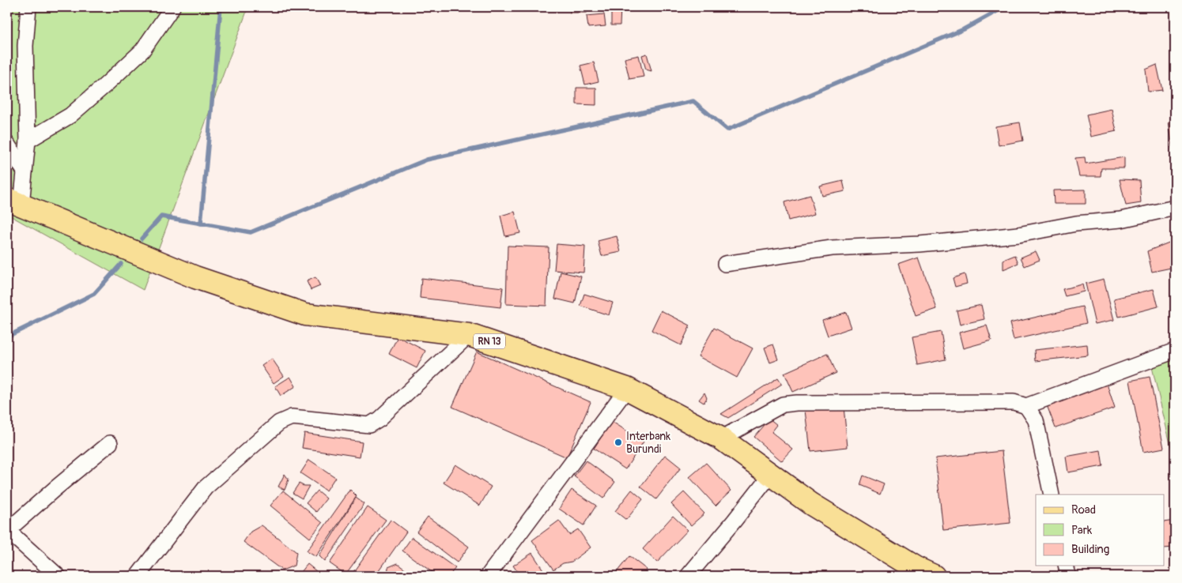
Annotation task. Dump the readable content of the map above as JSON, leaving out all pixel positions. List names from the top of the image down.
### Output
{
  "streets": {
    "main road": ["RN 13"]
  },
  "places": ["Interbank Burundi"],
  "legend": ["Road", "Park", "Building"]
}
